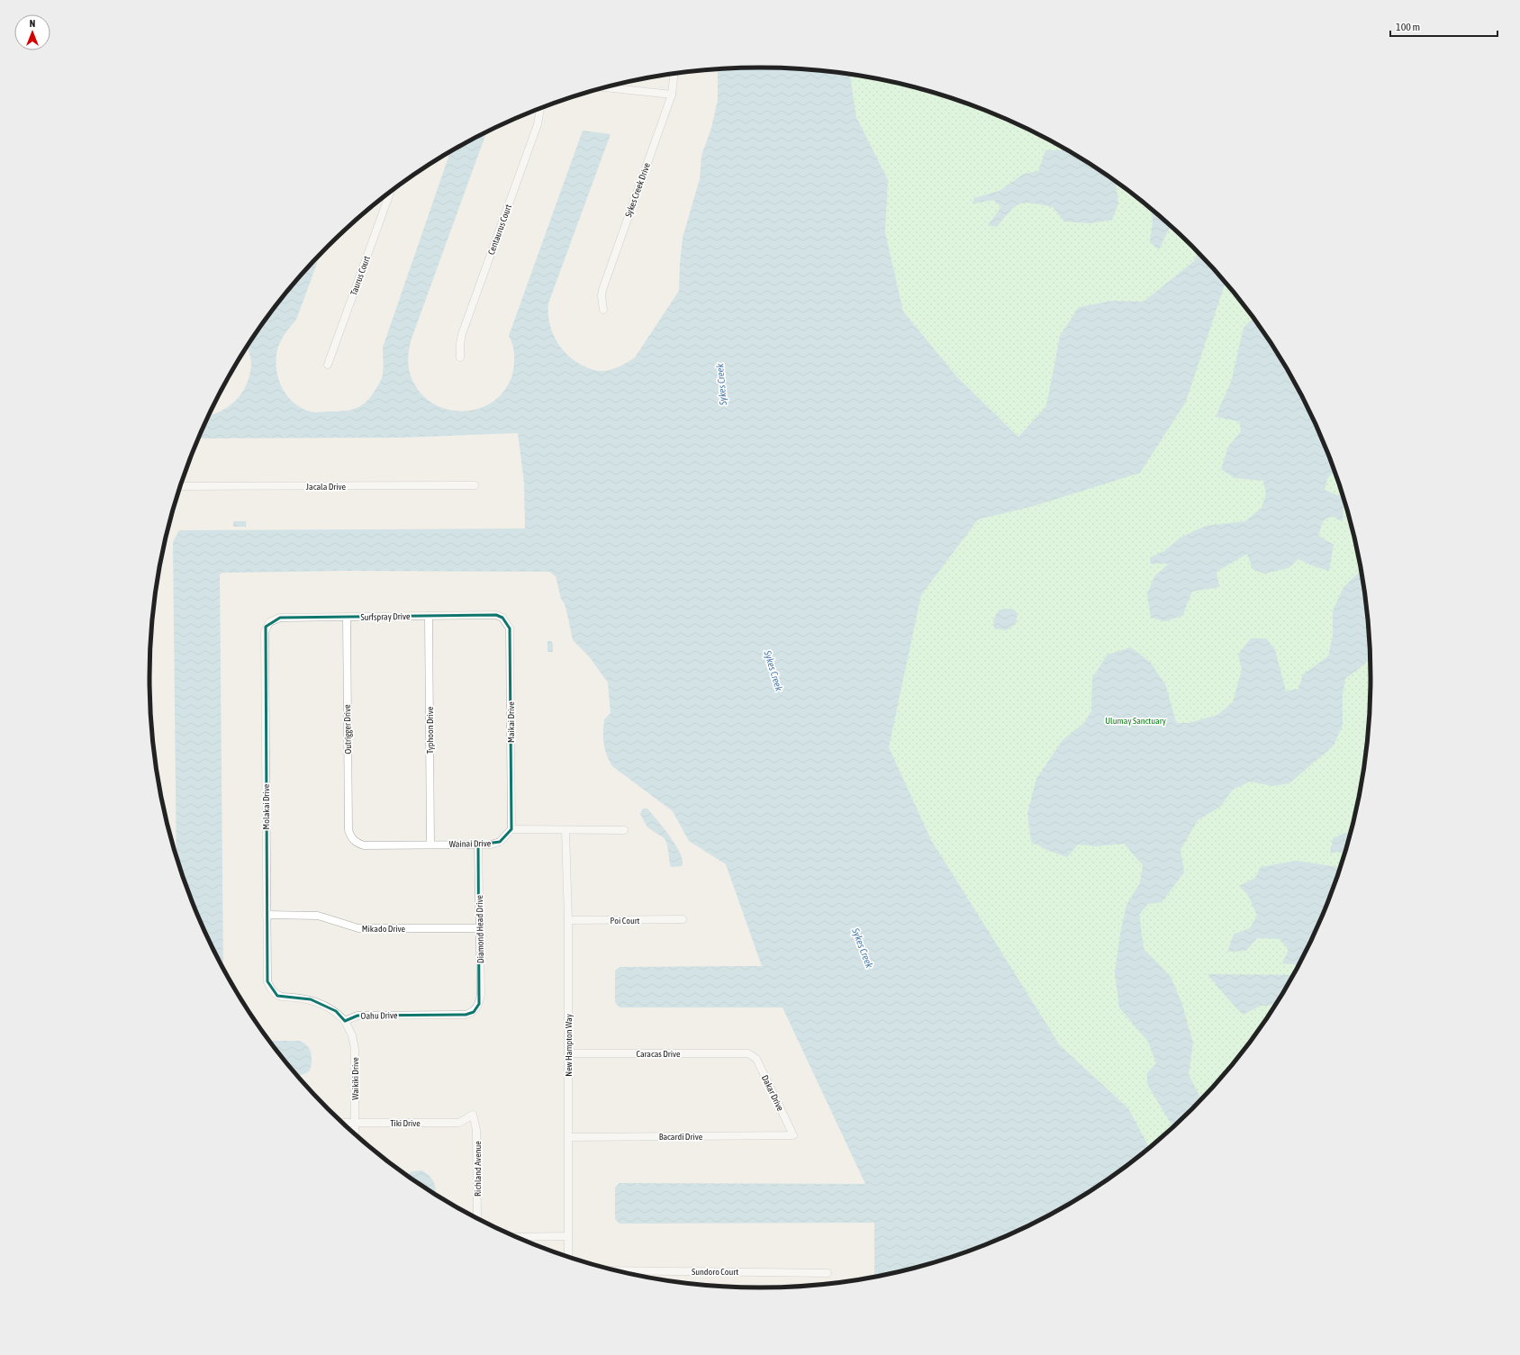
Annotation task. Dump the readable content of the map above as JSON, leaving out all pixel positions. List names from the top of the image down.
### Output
{
  "streets": {
    "street": [
      "Sykes Creek Drive",
      "Centaurus Court",
      "Taurus Court",
      "Jacala Drive",
      "Surfspray Drive",
      "Maikai Drive",
      "Outrigger Drive",
      "Typhoon Drive",
      "Molakai Drive",
      "Wainai Drive",
      "Poi Court",
      "Mikado Drive",
      "Diamond Head Drive",
      "Oahu Drive",
      "New Hampton Way",
      "Caracas Drive",
      "Waikiki Drive",
      "Dakar Drive",
      "Tiki Drive",
      "Bacardi Drive",
      "Richland Avenue",
      "Sundoro Court"
    ]
  },
  "crossings": [
    ["Surfspray Drive", "Maikai Drive"],
    ["Surfspray Drive", "Outrigger Drive"],
    ["Surfspray Drive", "Typhoon Drive"],
    ["Surfspray Drive", "Molakai Drive"],
    ["Maikai Drive", "Wainai Drive"],
    ["Outrigger Drive", "Wainai Drive"],
    ["Typhoon Drive", "Wainai Drive"],
    ["Molakai Drive", "Mikado Drive"],
    ["Molakai Drive", "Oahu Drive"],
    ["Molakai Drive", "Waikiki Drive"],
    ["Wainai Drive", "Diamond Head Drive"],
    ["Poi Court", "New Hampton Way"],
    ["Mikado Drive", "Diamond Head Drive"],
    ["Diamond Head Drive", "Oahu Drive"],
    ["Oahu Drive", "Waikiki Drive"],
    ["New Hampton Way", "Caracas Drive"],
    ["New Hampton Way", "Bacardi Drive"],
    ["Caracas Drive", "Dakar Drive"],
    ["Waikiki Drive", "Tiki Drive"],
    ["Dakar Drive", "Bacardi Drive"],
    ["Tiki Drive", "Richland Avenue"]
  ],
  "water": ["Sykes Creek"],
  "parks": ["Ulumay Sanctuary"],
  "scale_bar": "100 m",
  "north": "top"
}
